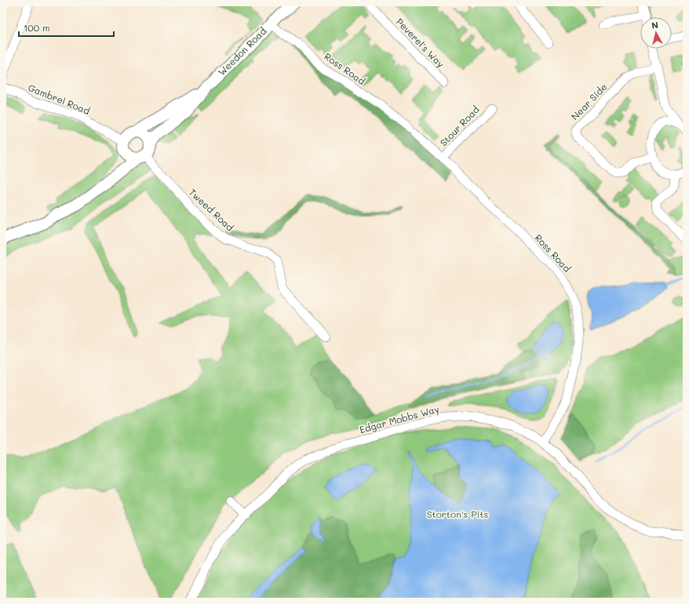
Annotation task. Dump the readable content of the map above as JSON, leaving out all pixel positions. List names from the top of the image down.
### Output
{
  "streets": {
    "main road": ["Weedon Road"],
    "street": [
      "Peverel's Way",
      "Ross Road",
      "Gambrel Road",
      "Near Side",
      "Stour Road",
      "Tweed Road",
      "Edgar Mobbs Way"
    ]
  },
  "crossings": [
    ["Weedon Road", "Ross Road"],
    ["Weedon Road", "Gambrel Road"],
    ["Weedon Road", "Tweed Road"],
    ["Ross Road", "Stour Road"],
    ["Ross Road", "Edgar Mobbs Way"],
    ["Gambrel Road", "Tweed Road"]
  ],
  "parks": ["Storton's Pits"],
  "scale_bar": "100 m",
  "north": "top"
}
